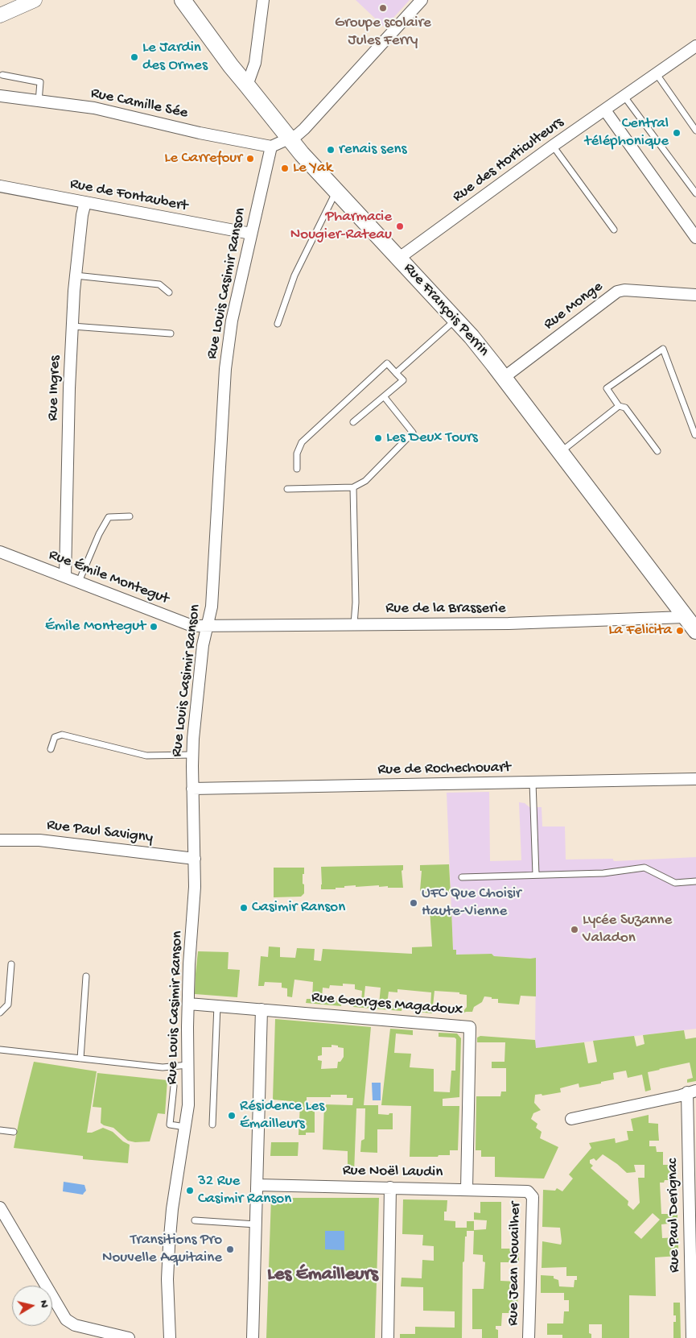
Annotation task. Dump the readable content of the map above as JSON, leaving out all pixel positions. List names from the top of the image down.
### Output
{
  "streets": {
    "main road": ["Rue François Perrin"],
    "street": [
      "Rue Camille Sée",
      "Rue des Horticulteurs",
      "Rue de Fontaubert",
      "Rue Louis Casimir Ranson",
      "Rue Monge",
      "Rue Ingres",
      "Rue Émile Montegut",
      "Rue de la Brasserie",
      "Rue de Rochechouart",
      "Rue Paul Savigny",
      "Rue Georges Magadoux",
      "Rue Noël Laudin",
      "Rue Paul Derignac",
      "Rue Jean Nouailher"
    ]
  },
  "crossings": [
    ["Rue Camille Sée", "Rue Louis Casimir Ranson"],
    ["Rue des Horticulteurs", "Rue François Perrin"],
    ["Rue de Fontaubert", "Rue Louis Casimir Ranson"],
    ["Rue de Fontaubert", "Rue Ingres"],
    ["Rue Louis Casimir Ranson", "Rue Émile Montegut"],
    ["Rue Louis Casimir Ranson", "Rue de la Brasserie"],
    ["Rue Louis Casimir Ranson", "Rue de Rochechouart"],
    ["Rue Louis Casimir Ranson", "Rue Paul Savigny"],
    ["Rue Louis Casimir Ranson", "Rue Georges Magadoux"],
    ["Rue Monge", "Rue François Perrin"],
    ["Rue François Perrin", "Rue de la Brasserie"],
    ["Rue Ingres", "Rue Émile Montegut"],
    ["Rue Émile Montegut", "Rue de la Brasserie"],
    ["Rue Georges Magadoux", "Rue Noël Laudin"],
    ["Rue Noël Laudin", "Rue Jean Nouailher"]
  ],
  "districts": ["Les Émailleurs"],
  "places": [
    "Groupe scolaire Jules Ferry",
    "Le Jardin des Ormes",
    "Central téléphonique",
    "renais sens",
    "Le Carrefour",
    "Le Yak",
    "Pharmacie Nougier-Rateau",
    "Les Deux Tours",
    "Émile Montegut",
    "La Felicita",
    "UFC Que Choisir Haute-Vienne",
    "Casimir Ranson",
    "Lycée Suzanne Valadon",
    "Résidence Les Émailleurs",
    "32 Rue Casimir Ranson",
    "Transitions Pro Nouvelle Aquitaine"
  ],
  "north": "right"
}
